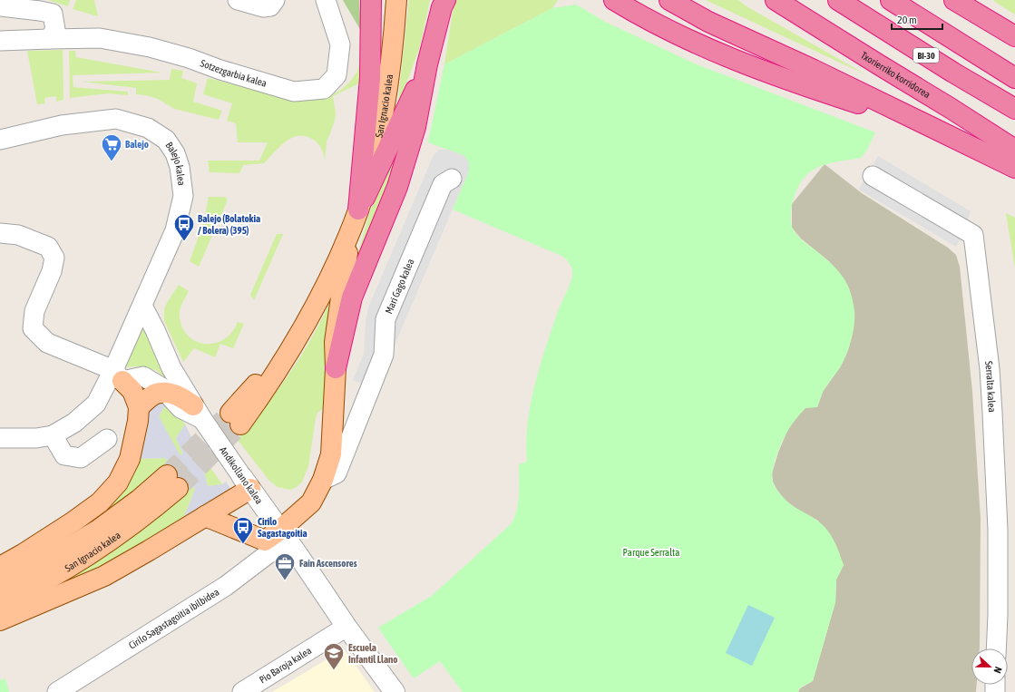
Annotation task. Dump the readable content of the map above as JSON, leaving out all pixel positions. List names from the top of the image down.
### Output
{
  "streets": {
    "highway": ["BI-30", "Txorierriko korridorea"],
    "main road": ["San Ignacio kalea"],
    "street": [
      "Sotzezgarbia kalea",
      "Balejo kalea",
      "Mari Gago kalea",
      "Serralta kalea",
      "Andikollano kalea",
      "Cirilo Sagastagoitia ibilbidea",
      "Pio Baroja kalea"
    ]
  },
  "crossings": [
    ["Balejo kalea", "Andikollano kalea"],
    ["Andikollano kalea", "Cirilo Sagastagoitia ibilbidea"],
    ["Andikollano kalea", "Pio Baroja kalea"]
  ],
  "parks": ["Parque Serralta"],
  "places": {
    "supermarket": ["Balejo"],
    "bus stop": ["Balejo (Bolatokia / Bolera) (395)", "Cirilo Sagastagoitia"],
    "office": ["Fain Ascensores"],
    "school or university": ["Escuela Infantil Llano"]
  },
  "scale_bar": "20 m",
  "north": "right"
}
